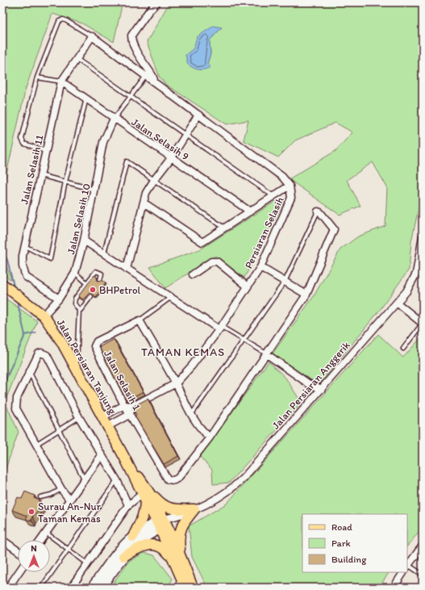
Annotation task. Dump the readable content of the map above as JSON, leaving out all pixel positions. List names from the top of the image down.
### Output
{
  "streets": {
    "main road": ["Jalan Persiaran Tanjung"],
    "street": [
      "Jalan Selasih 9",
      "Jalan Selasih 11",
      "Jalan Selasih 10",
      "Persiaran Selasih",
      "Jalan Selasih 1",
      "Jalan Persiaran Anggerik"
    ]
  },
  "crossings": [
    ["Jalan Selasih 9", "Jalan Selasih 11"],
    ["Jalan Selasih 9", "Jalan Selasih 10"],
    ["Jalan Selasih 11", "Jalan Selasih 10"],
    ["Jalan Selasih 11", "Persiaran Selasih"],
    ["Jalan Selasih 10", "Jalan Persiaran Tanjung"],
    ["Jalan Persiaran Tanjung", "Jalan Persiaran Anggerik"]
  ],
  "districts": ["TAMAN KEMAS"],
  "places": ["BHPetrol", "Surau An-Nur Taman Kemas"],
  "legend": ["Road", "Park", "Building"],
  "north": "top"
}
